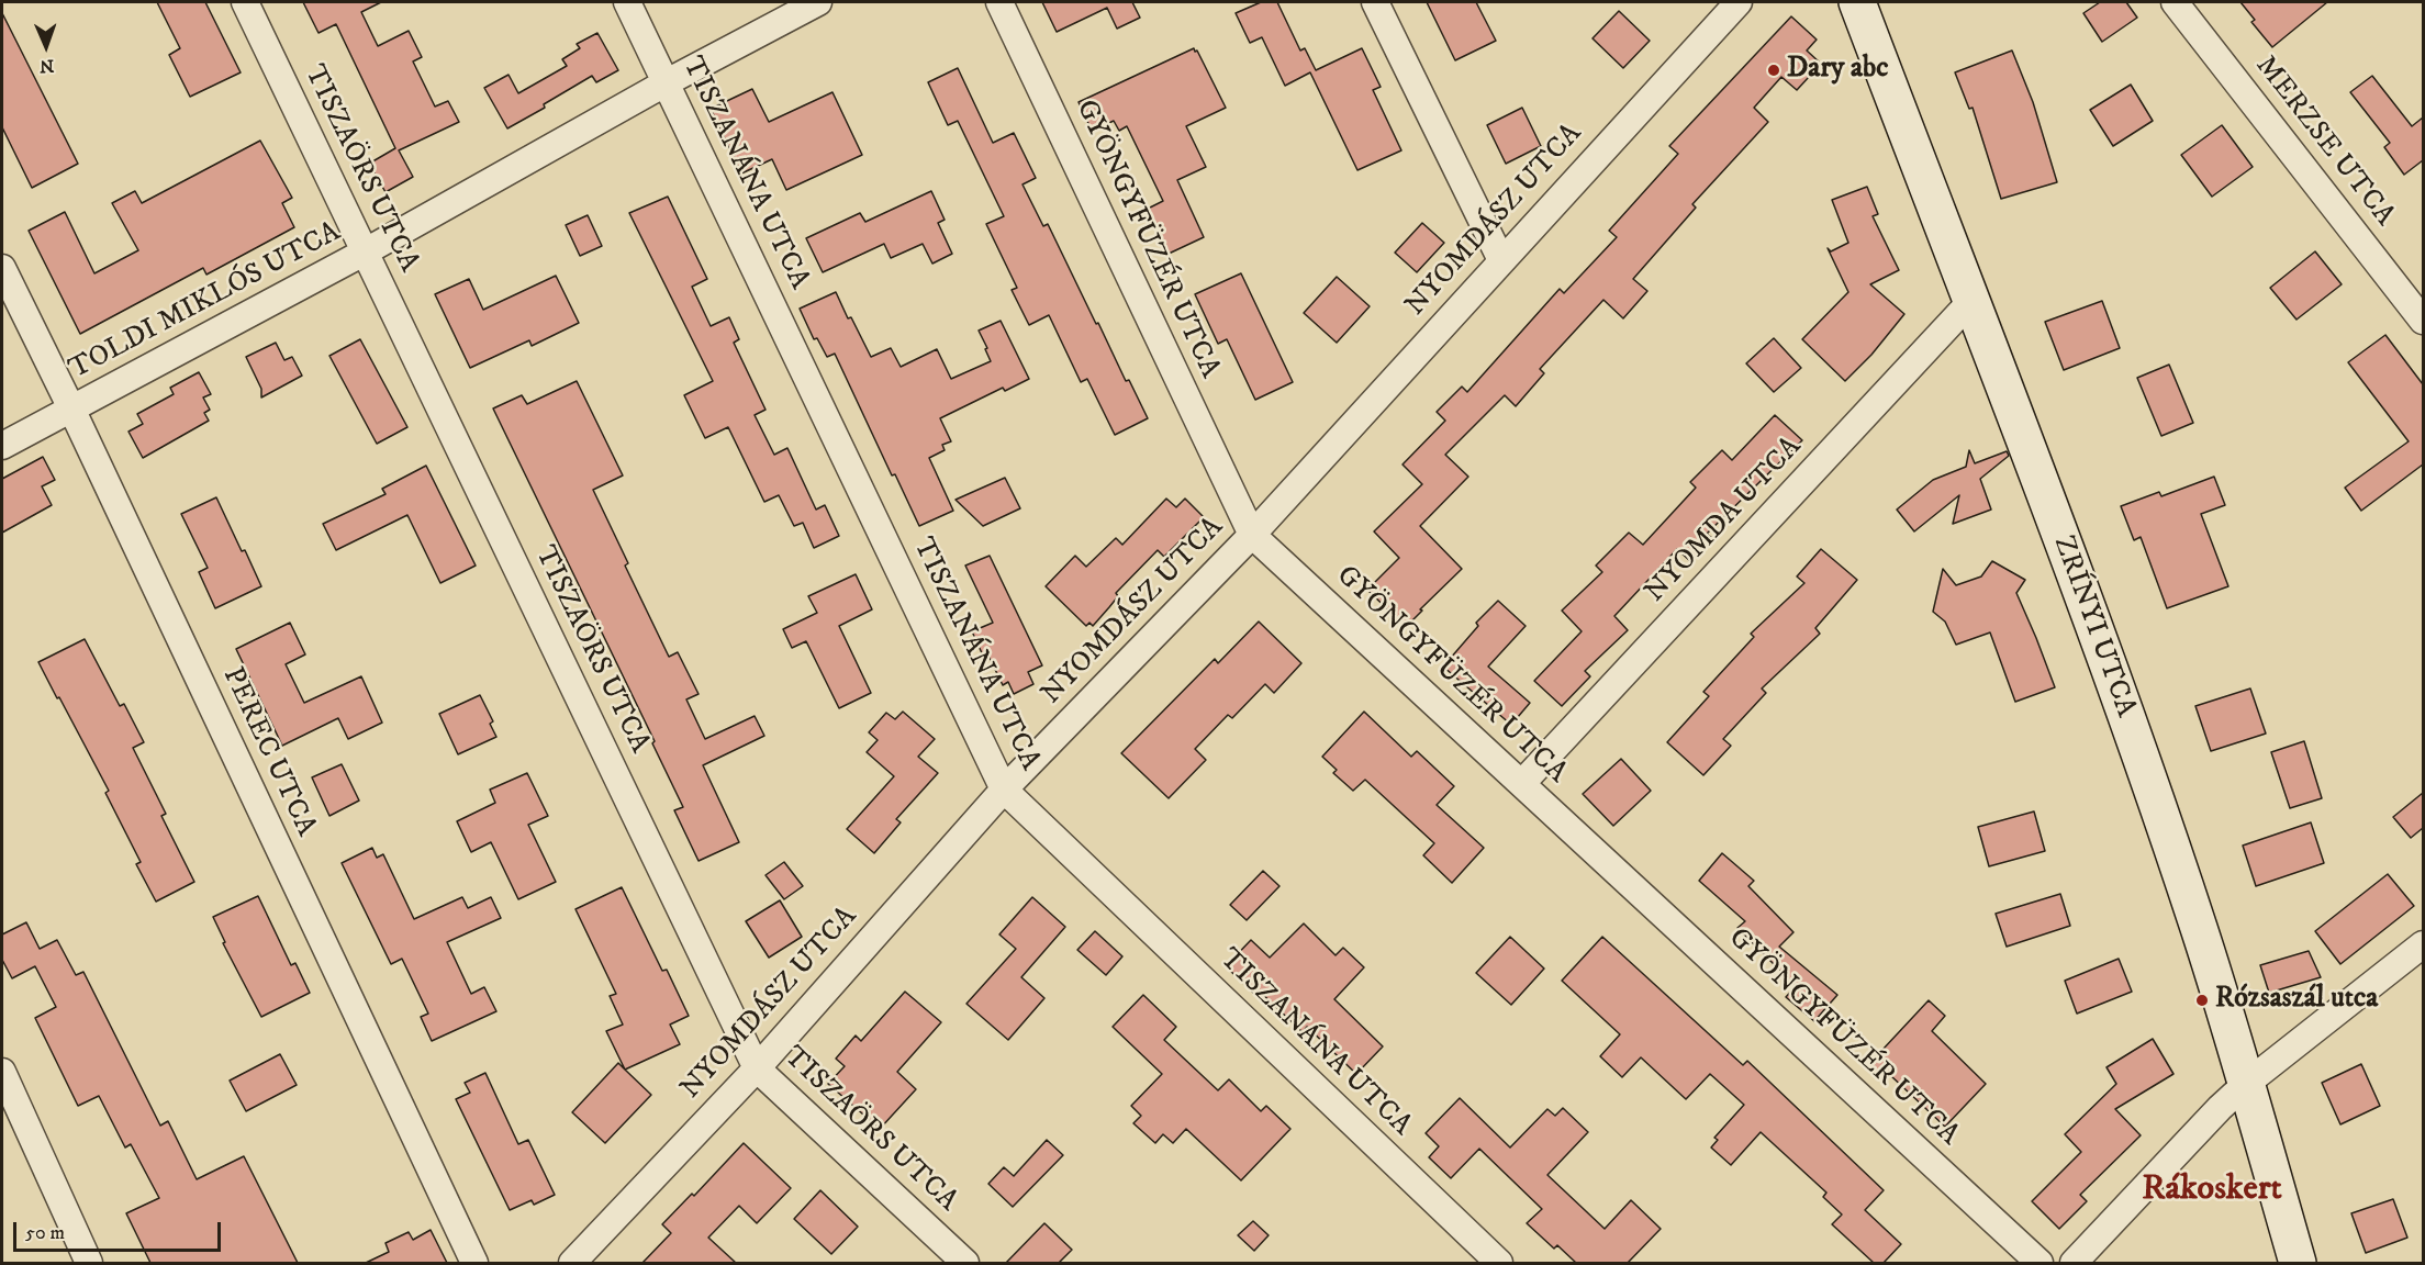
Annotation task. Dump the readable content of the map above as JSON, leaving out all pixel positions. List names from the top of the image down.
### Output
{
  "streets": {
    "main road": ["ZRÍNYI UTCA"],
    "street": [
      "MERZSE UTCA",
      "TISZAÖRS UTCA",
      "TISZANÁNA UTCA",
      "NYOMDÁSZ UTCA",
      "GYÖNGYFÜZÉR UTCA",
      "TOLDI MIKLÓS UTCA",
      "NYOMDA UTCA",
      "PEREC UTCA"
    ]
  },
  "crossings": [
    ["TISZAÖRS UTCA", "NYOMDÁSZ UTCA"],
    ["TISZAÖRS UTCA", "TOLDI MIKLÓS UTCA"],
    ["TISZANÁNA UTCA", "NYOMDÁSZ UTCA"],
    ["TISZANÁNA UTCA", "TOLDI MIKLÓS UTCA"],
    ["NYOMDÁSZ UTCA", "GYÖNGYFÜZÉR UTCA"],
    ["GYÖNGYFÜZÉR UTCA", "NYOMDA UTCA"],
    ["TOLDI MIKLÓS UTCA", "PEREC UTCA"],
    ["NYOMDA UTCA", "ZRÍNYI UTCA"]
  ],
  "districts": ["Rákoskert"],
  "places": ["Dary abc", "Rózsaszál utca"],
  "scale_bar": "50 m",
  "north": "bottom"
}
